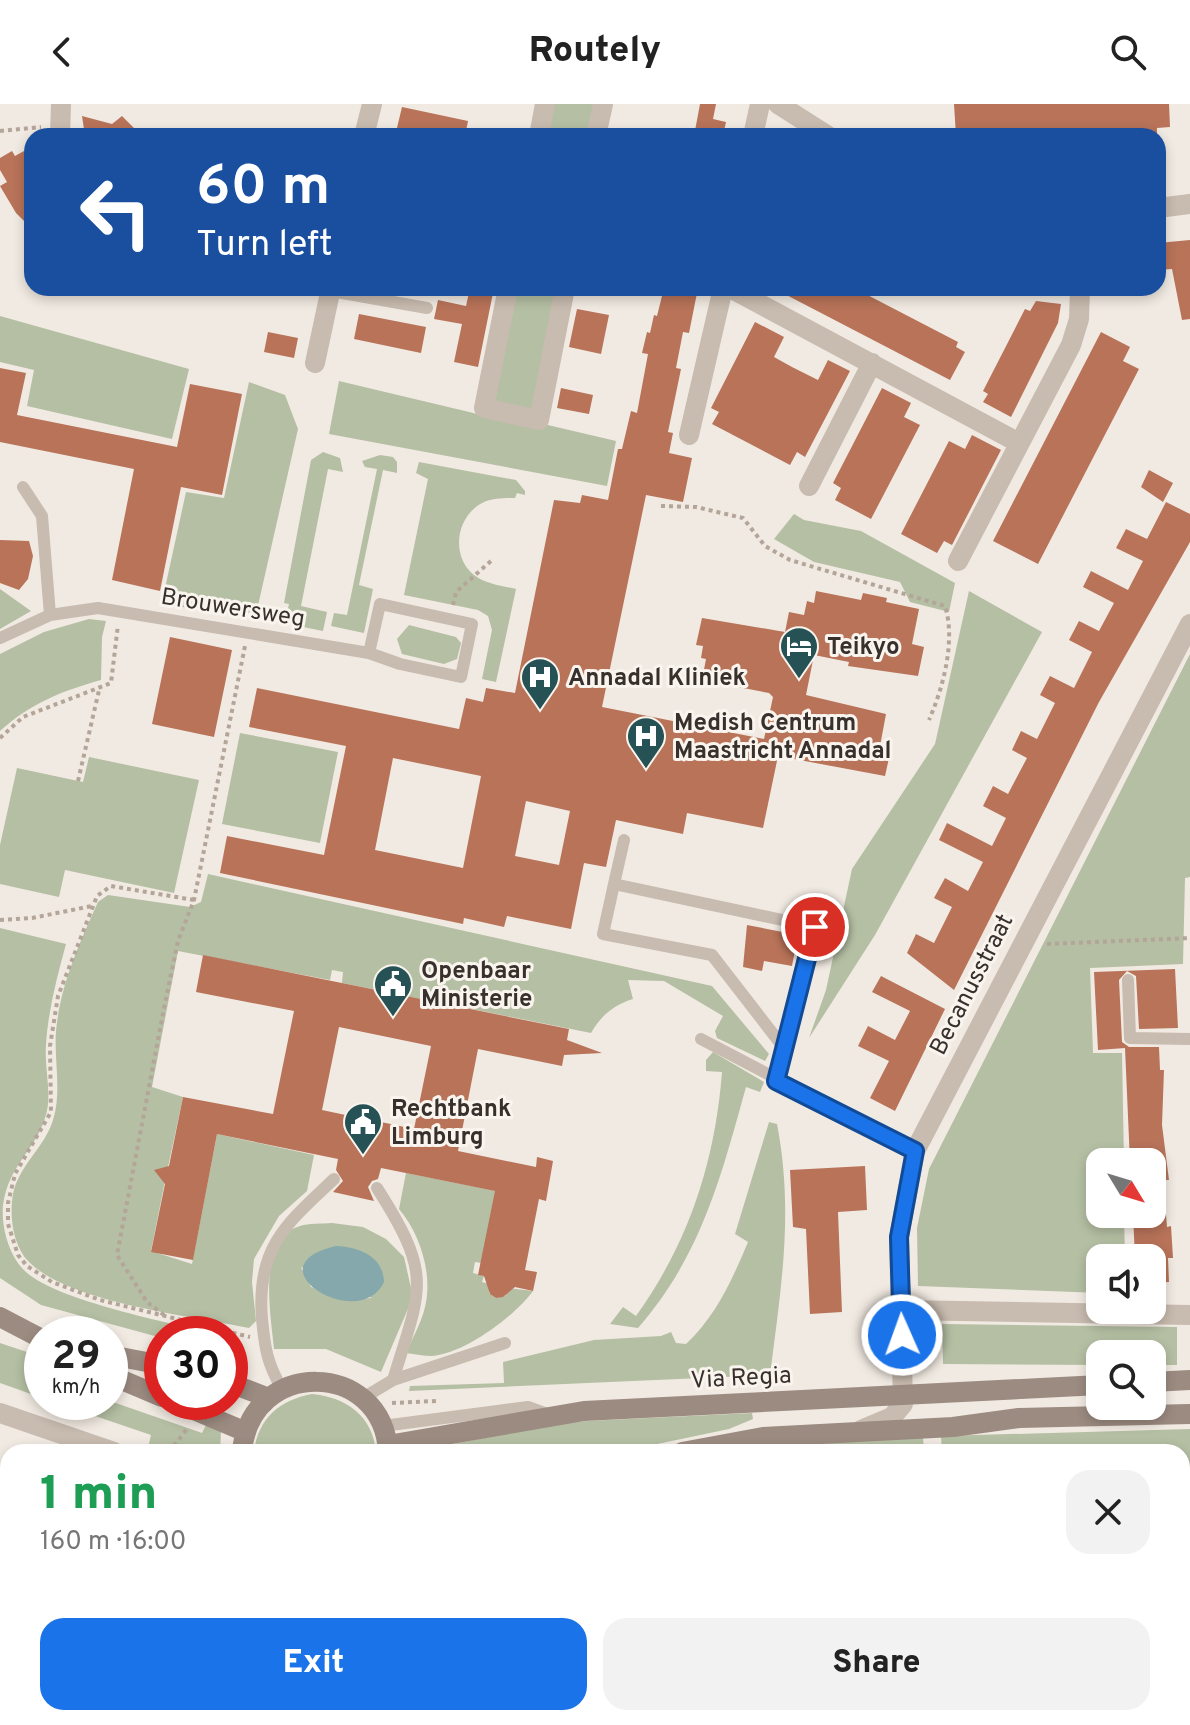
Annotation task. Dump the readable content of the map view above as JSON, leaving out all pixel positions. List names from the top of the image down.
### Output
{
  "streets": {
    "main road": ["Via Regia"],
    "street": ["Becanusstraat"],
    "lane": ["Brouwersweg"]
  },
  "crossings": [
    ["Becanusstraat", "Via Regia"]
  ],
  "places": {
    "hotel": ["Teikyo"],
    "hospital": ["Annadal Kliniek", "Medish Centrum Maastricht Annadal"],
    "public building": ["Openbaar Ministerie", "Rechtbank Limburg"]
  },
  "north": "bottom right",
  "page": {
    "header": "Routely",
    "turn": ["60 m", "Turn left"],
    "speed": "29 km/h",
    "limit": "30",
    "heading": ["1 min", "160 m · 16:00"],
    "buttons": ["Exit", "Share"]
  }
}
